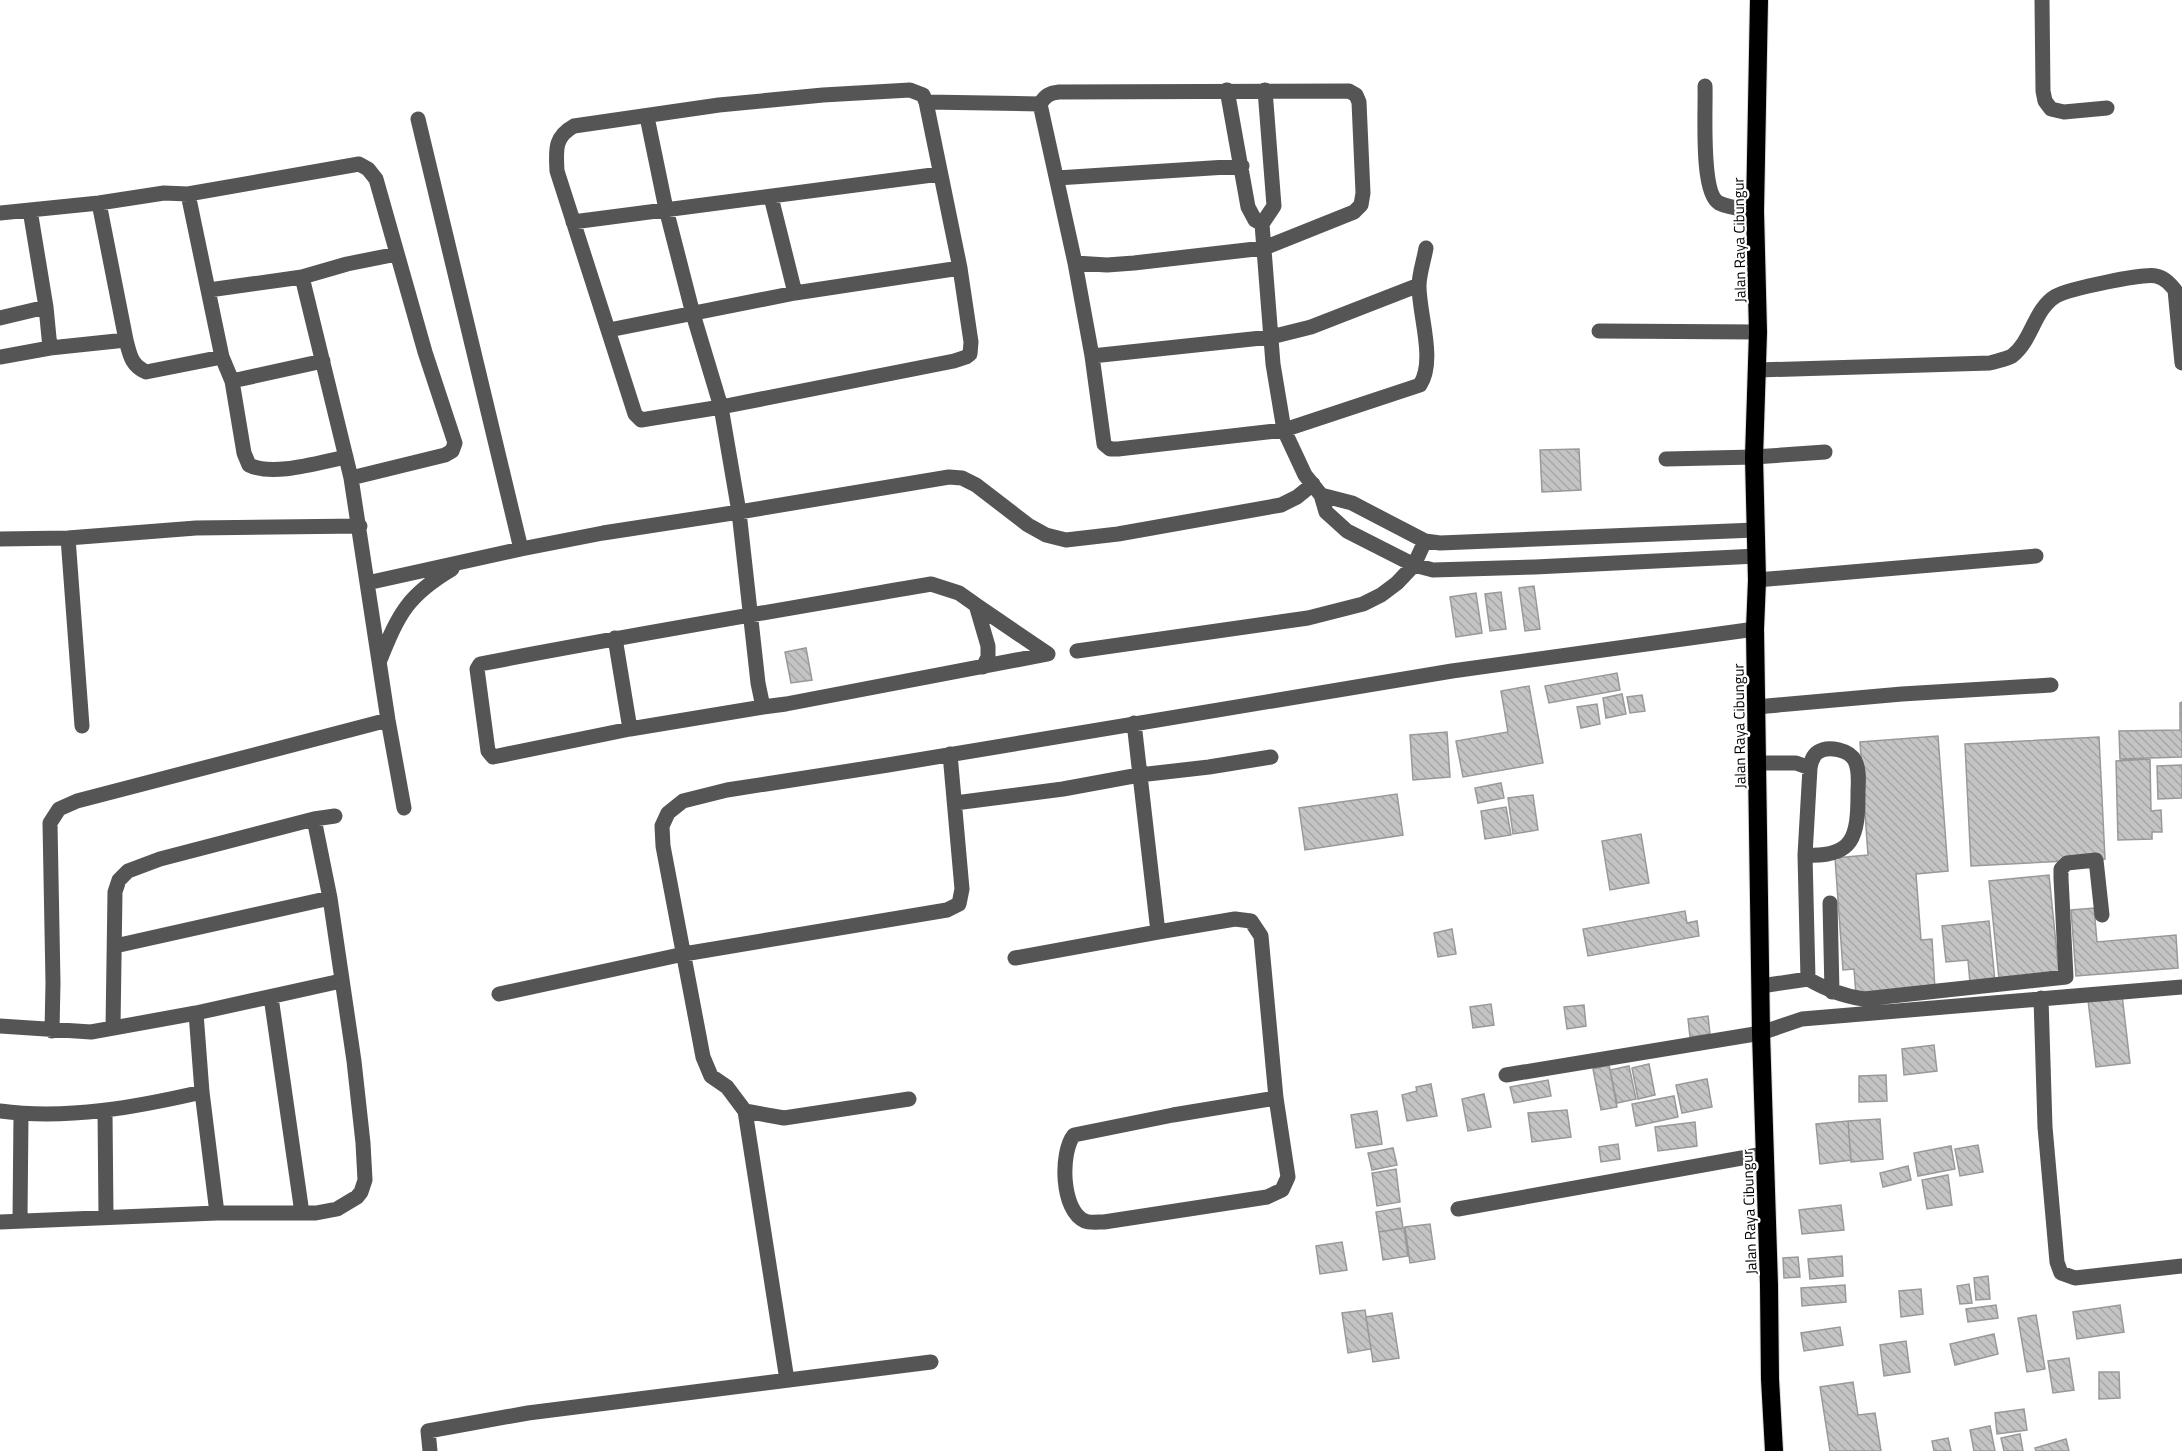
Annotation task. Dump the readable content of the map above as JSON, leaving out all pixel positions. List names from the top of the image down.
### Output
{
  "streets": {
    "highway": ["Jalan Raya Cibungur"]
  }
}
